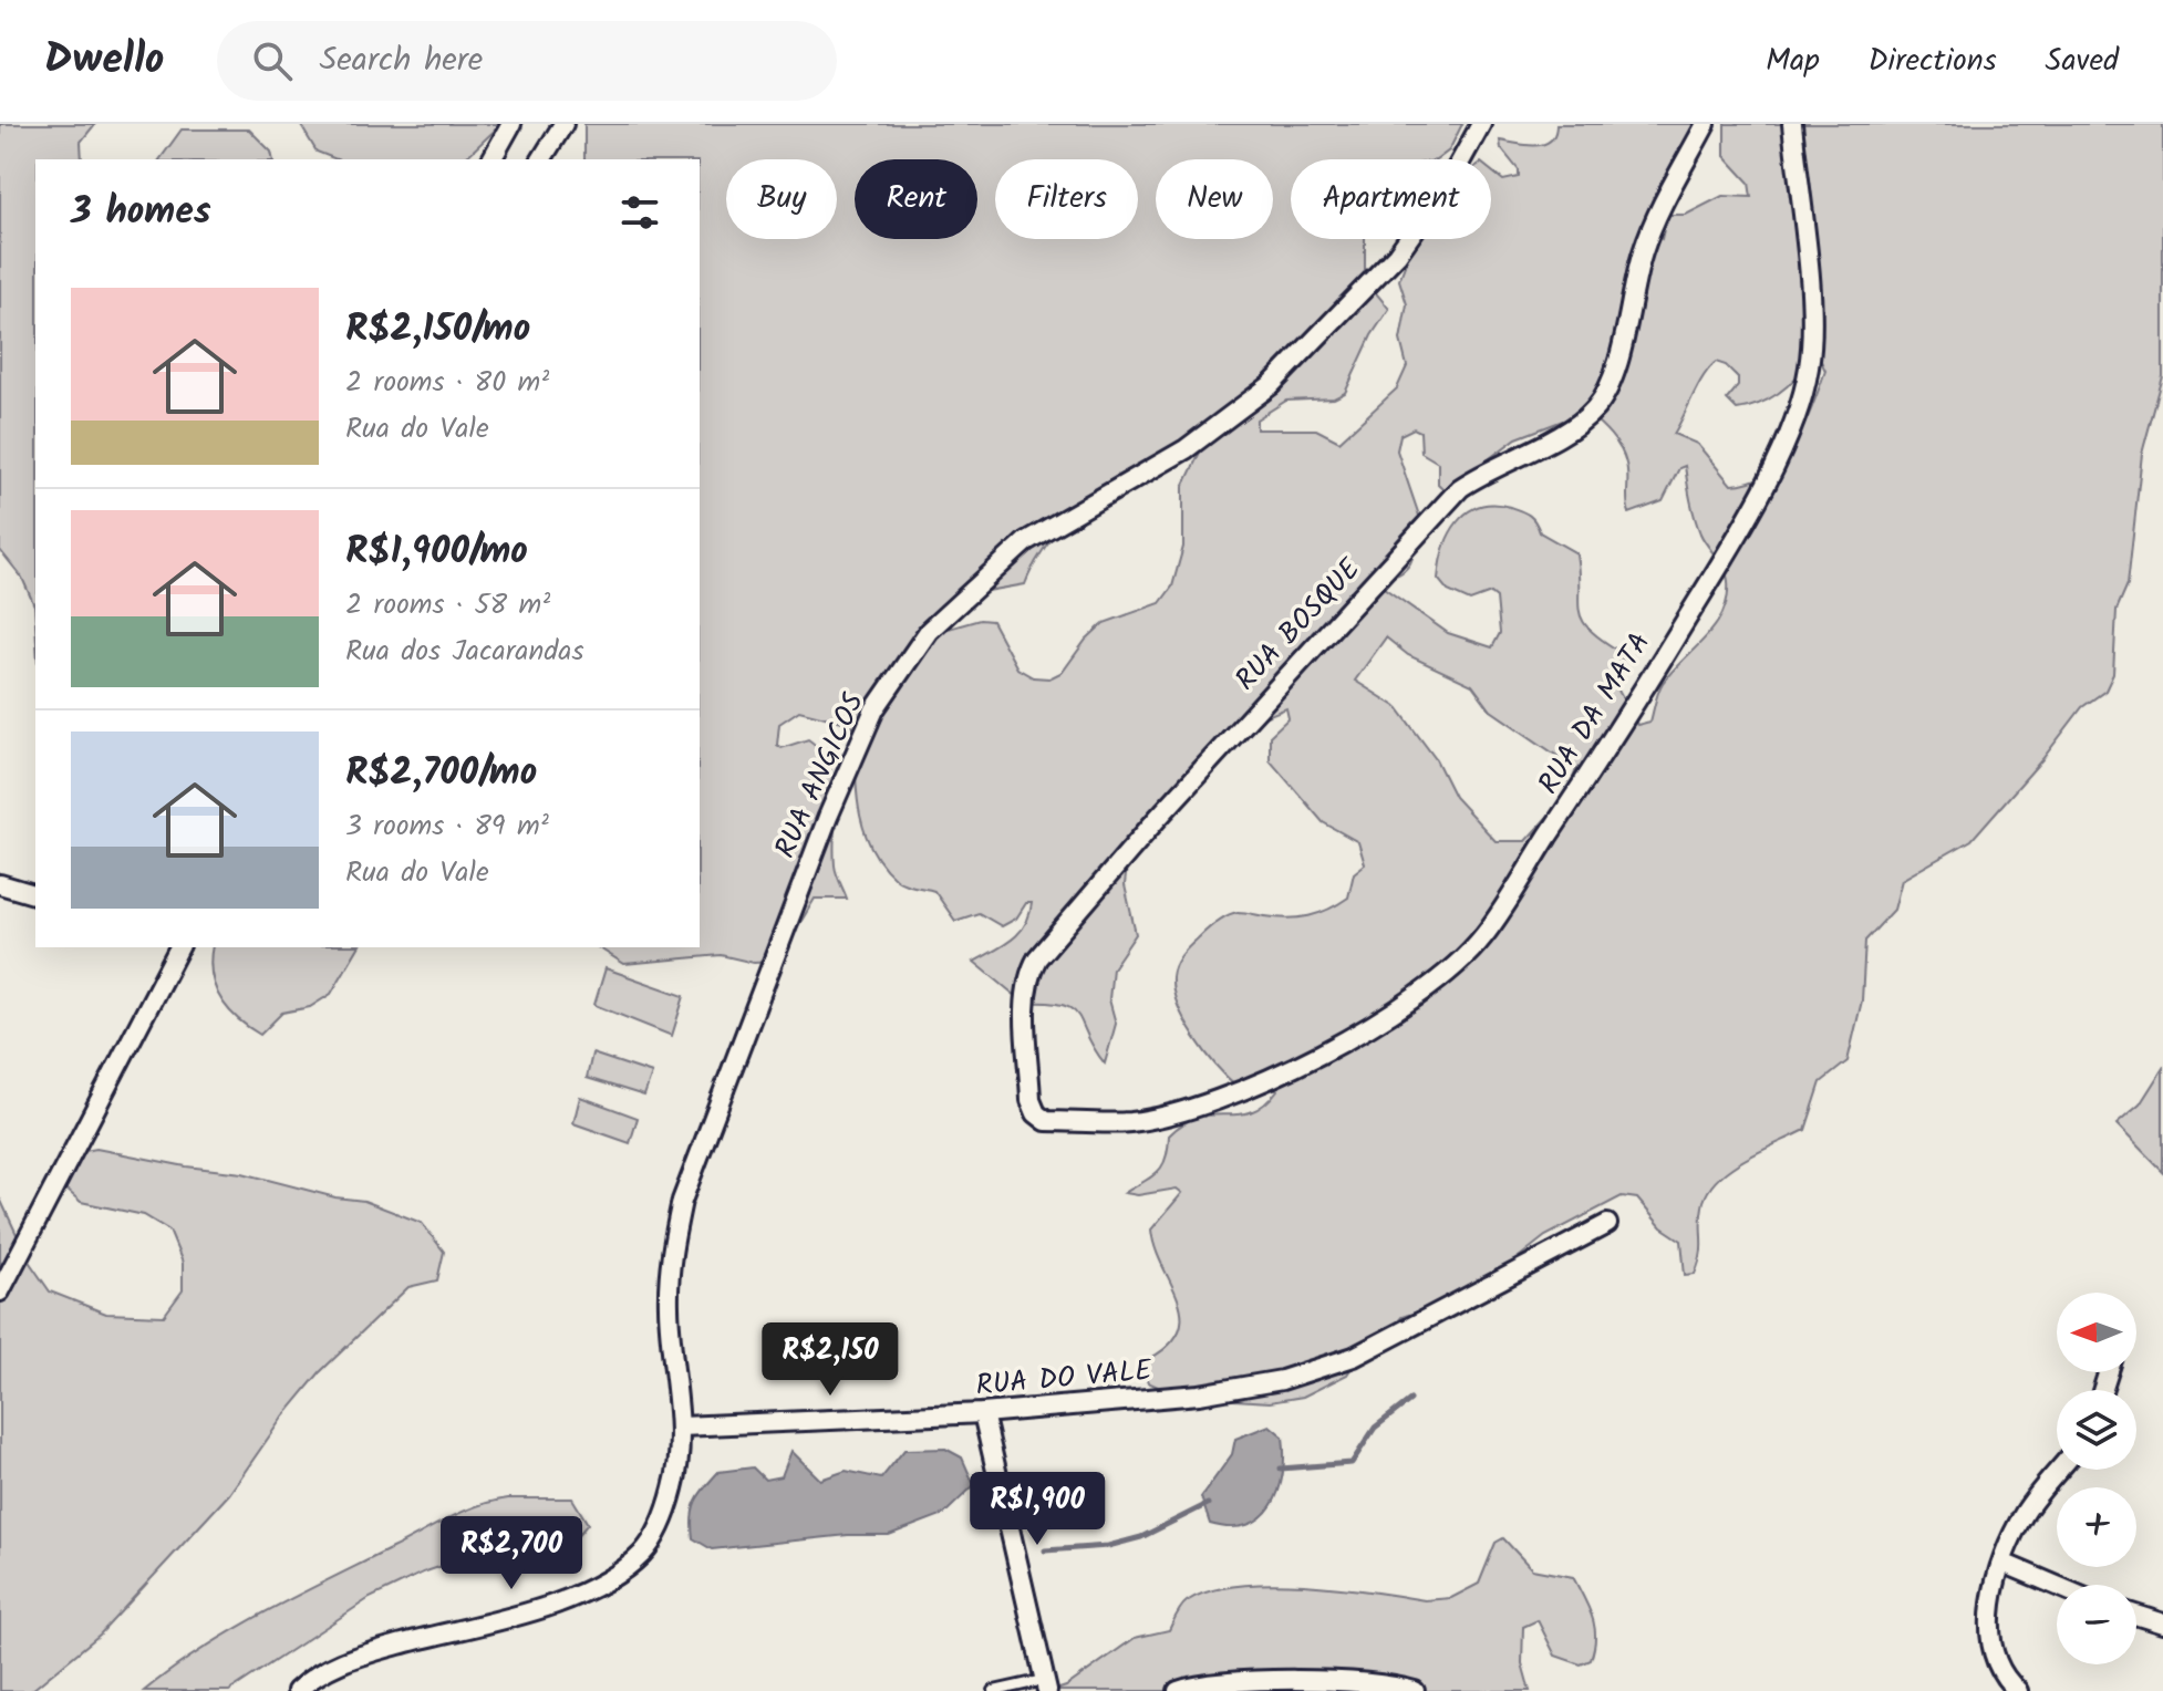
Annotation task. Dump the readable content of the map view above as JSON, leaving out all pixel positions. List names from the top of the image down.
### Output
{
  "streets": {
    "street": [
      "RUA BOSQUE",
      "RUA DA MATA",
      "RUA ANGICOS",
      "RUA DO VALE"
    ]
  },
  "crossings": [
    ["RUA BOSQUE", "RUA DA MATA"],
    ["RUA ANGICOS", "RUA DO VALE"]
  ],
  "north": "left",
  "page": {
    "header": "Dwello",
    "search": "Search here",
    "nav": ["Map", "Directions", "Saved"],
    "chip": [
      "Buy",
      "Rent",
      "Filters",
      "New",
      "Apartment"
    ],
    "heading": "3 homes",
    "list": [
      {
        "name": "R$2,150/mo",
        "note": "2 rooms · 80 m² · Rua do Vale"
      },
      {
        "name": "R$1,900/mo",
        "note": "2 rooms · 58 m² · Rua dos Jacarandas"
      },
      {
        "name": "R$2,700/mo",
        "note": "3 rooms · 89 m² · Rua do Vale"
      }
    ],
    "map_buttons": ["+", "−"],
    "price": ["R$2,150", "R$1,900", "R$2,700"]
  }
}
